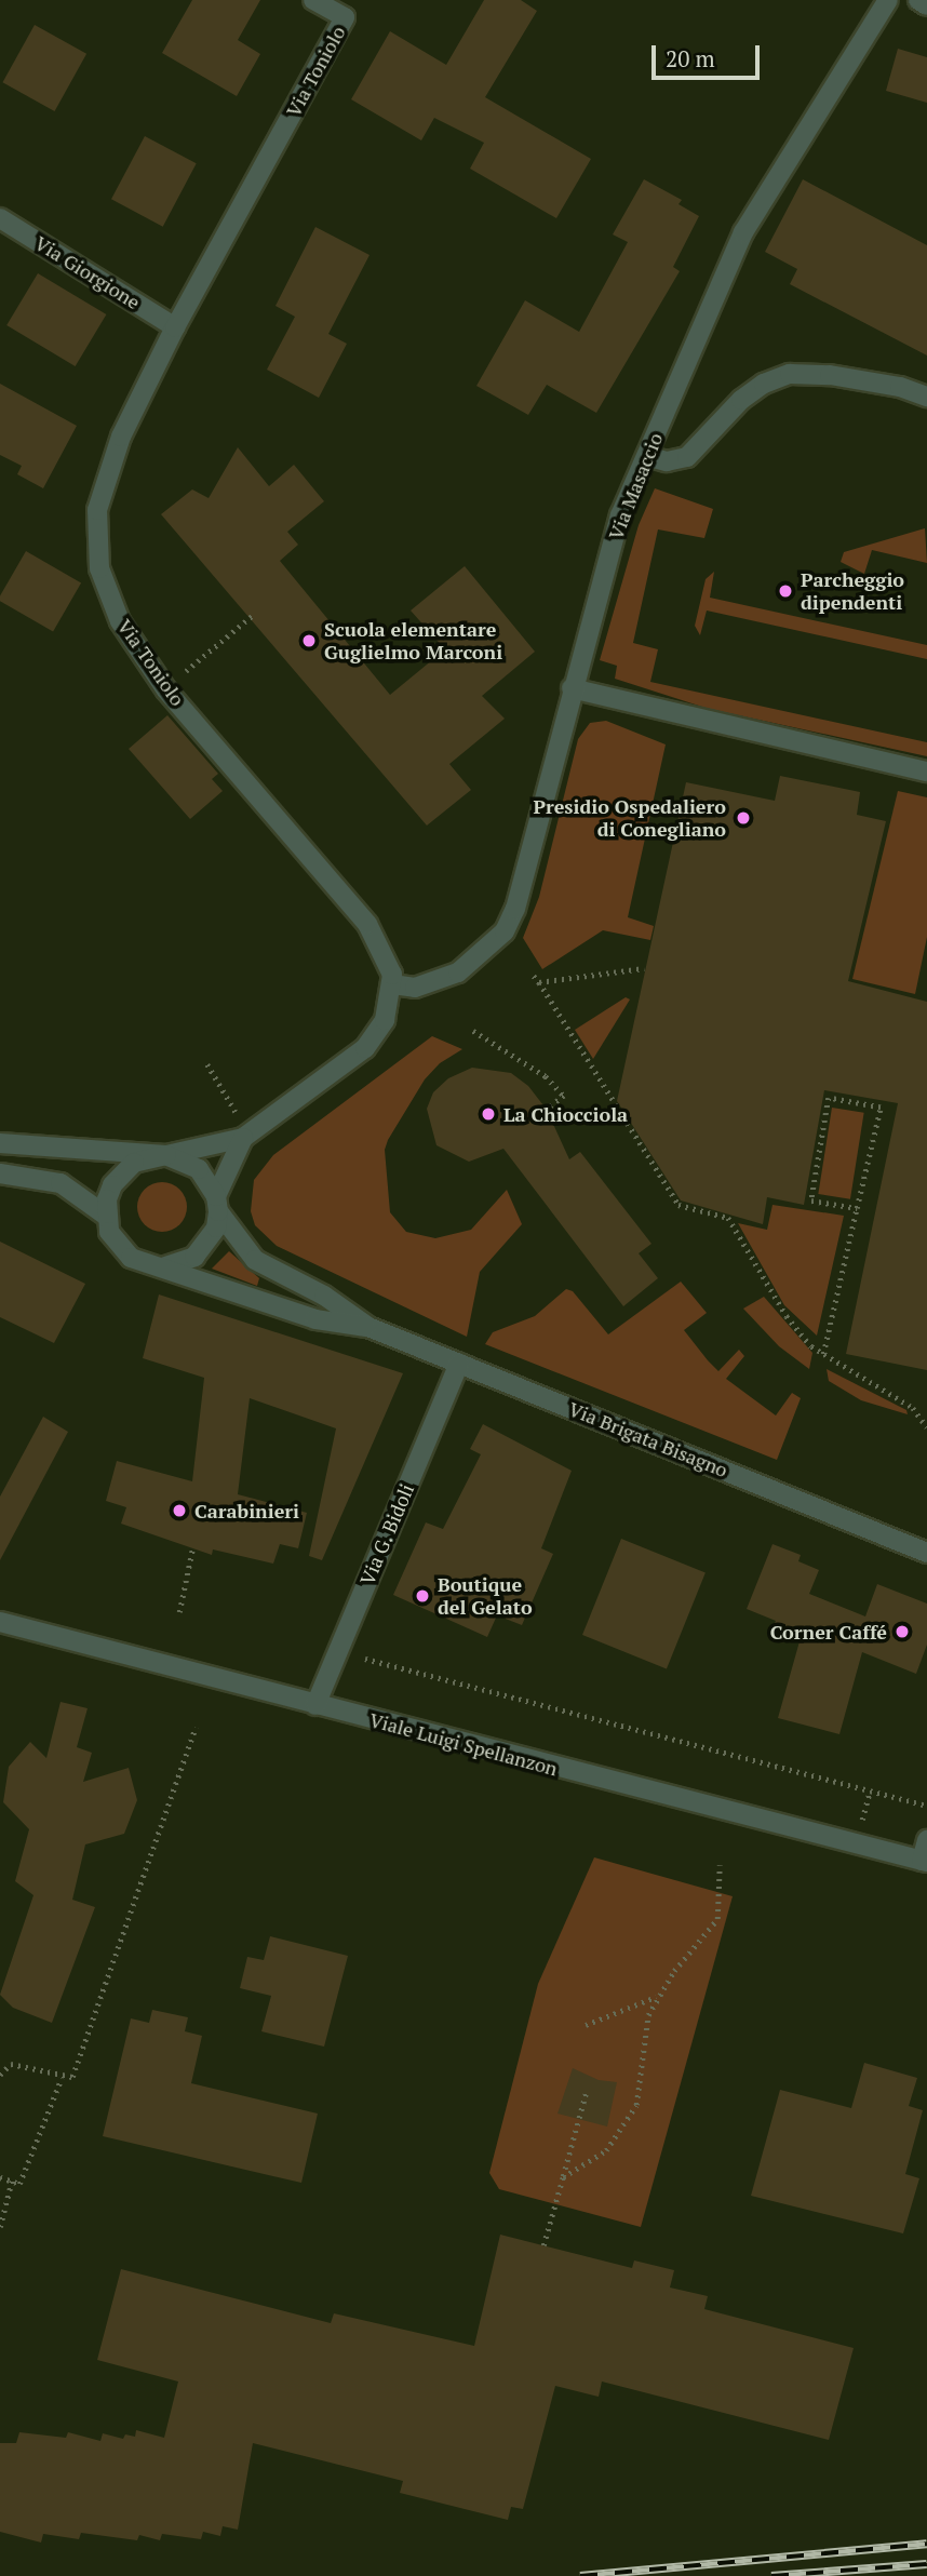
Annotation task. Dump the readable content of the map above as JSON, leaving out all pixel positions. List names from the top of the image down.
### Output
{
  "streets": {
    "street": [
      "Via Toniolo",
      "Via Giorgione",
      "Via Masaccio",
      "Via Brigata Bisagno",
      "Via G. Bidoli",
      "Viale Luigi Spellanzon"
    ]
  },
  "crossings": [
    ["Via Toniolo", "Via Giorgione"],
    ["Via Toniolo", "Via Masaccio"],
    ["Via Brigata Bisagno", "Via G. Bidoli"],
    ["Via G. Bidoli", "Viale Luigi Spellanzon"]
  ],
  "places": [
    "Parcheggio dipendenti",
    "Scuola elementare Guglielmo Marconi",
    "Presidio Ospedaliero di Conegliano",
    "La Chiocciola",
    "Carabinieri",
    "Boutique del Gelato",
    "Corner Caffé"
  ],
  "scale_bar": "20 m"
}
